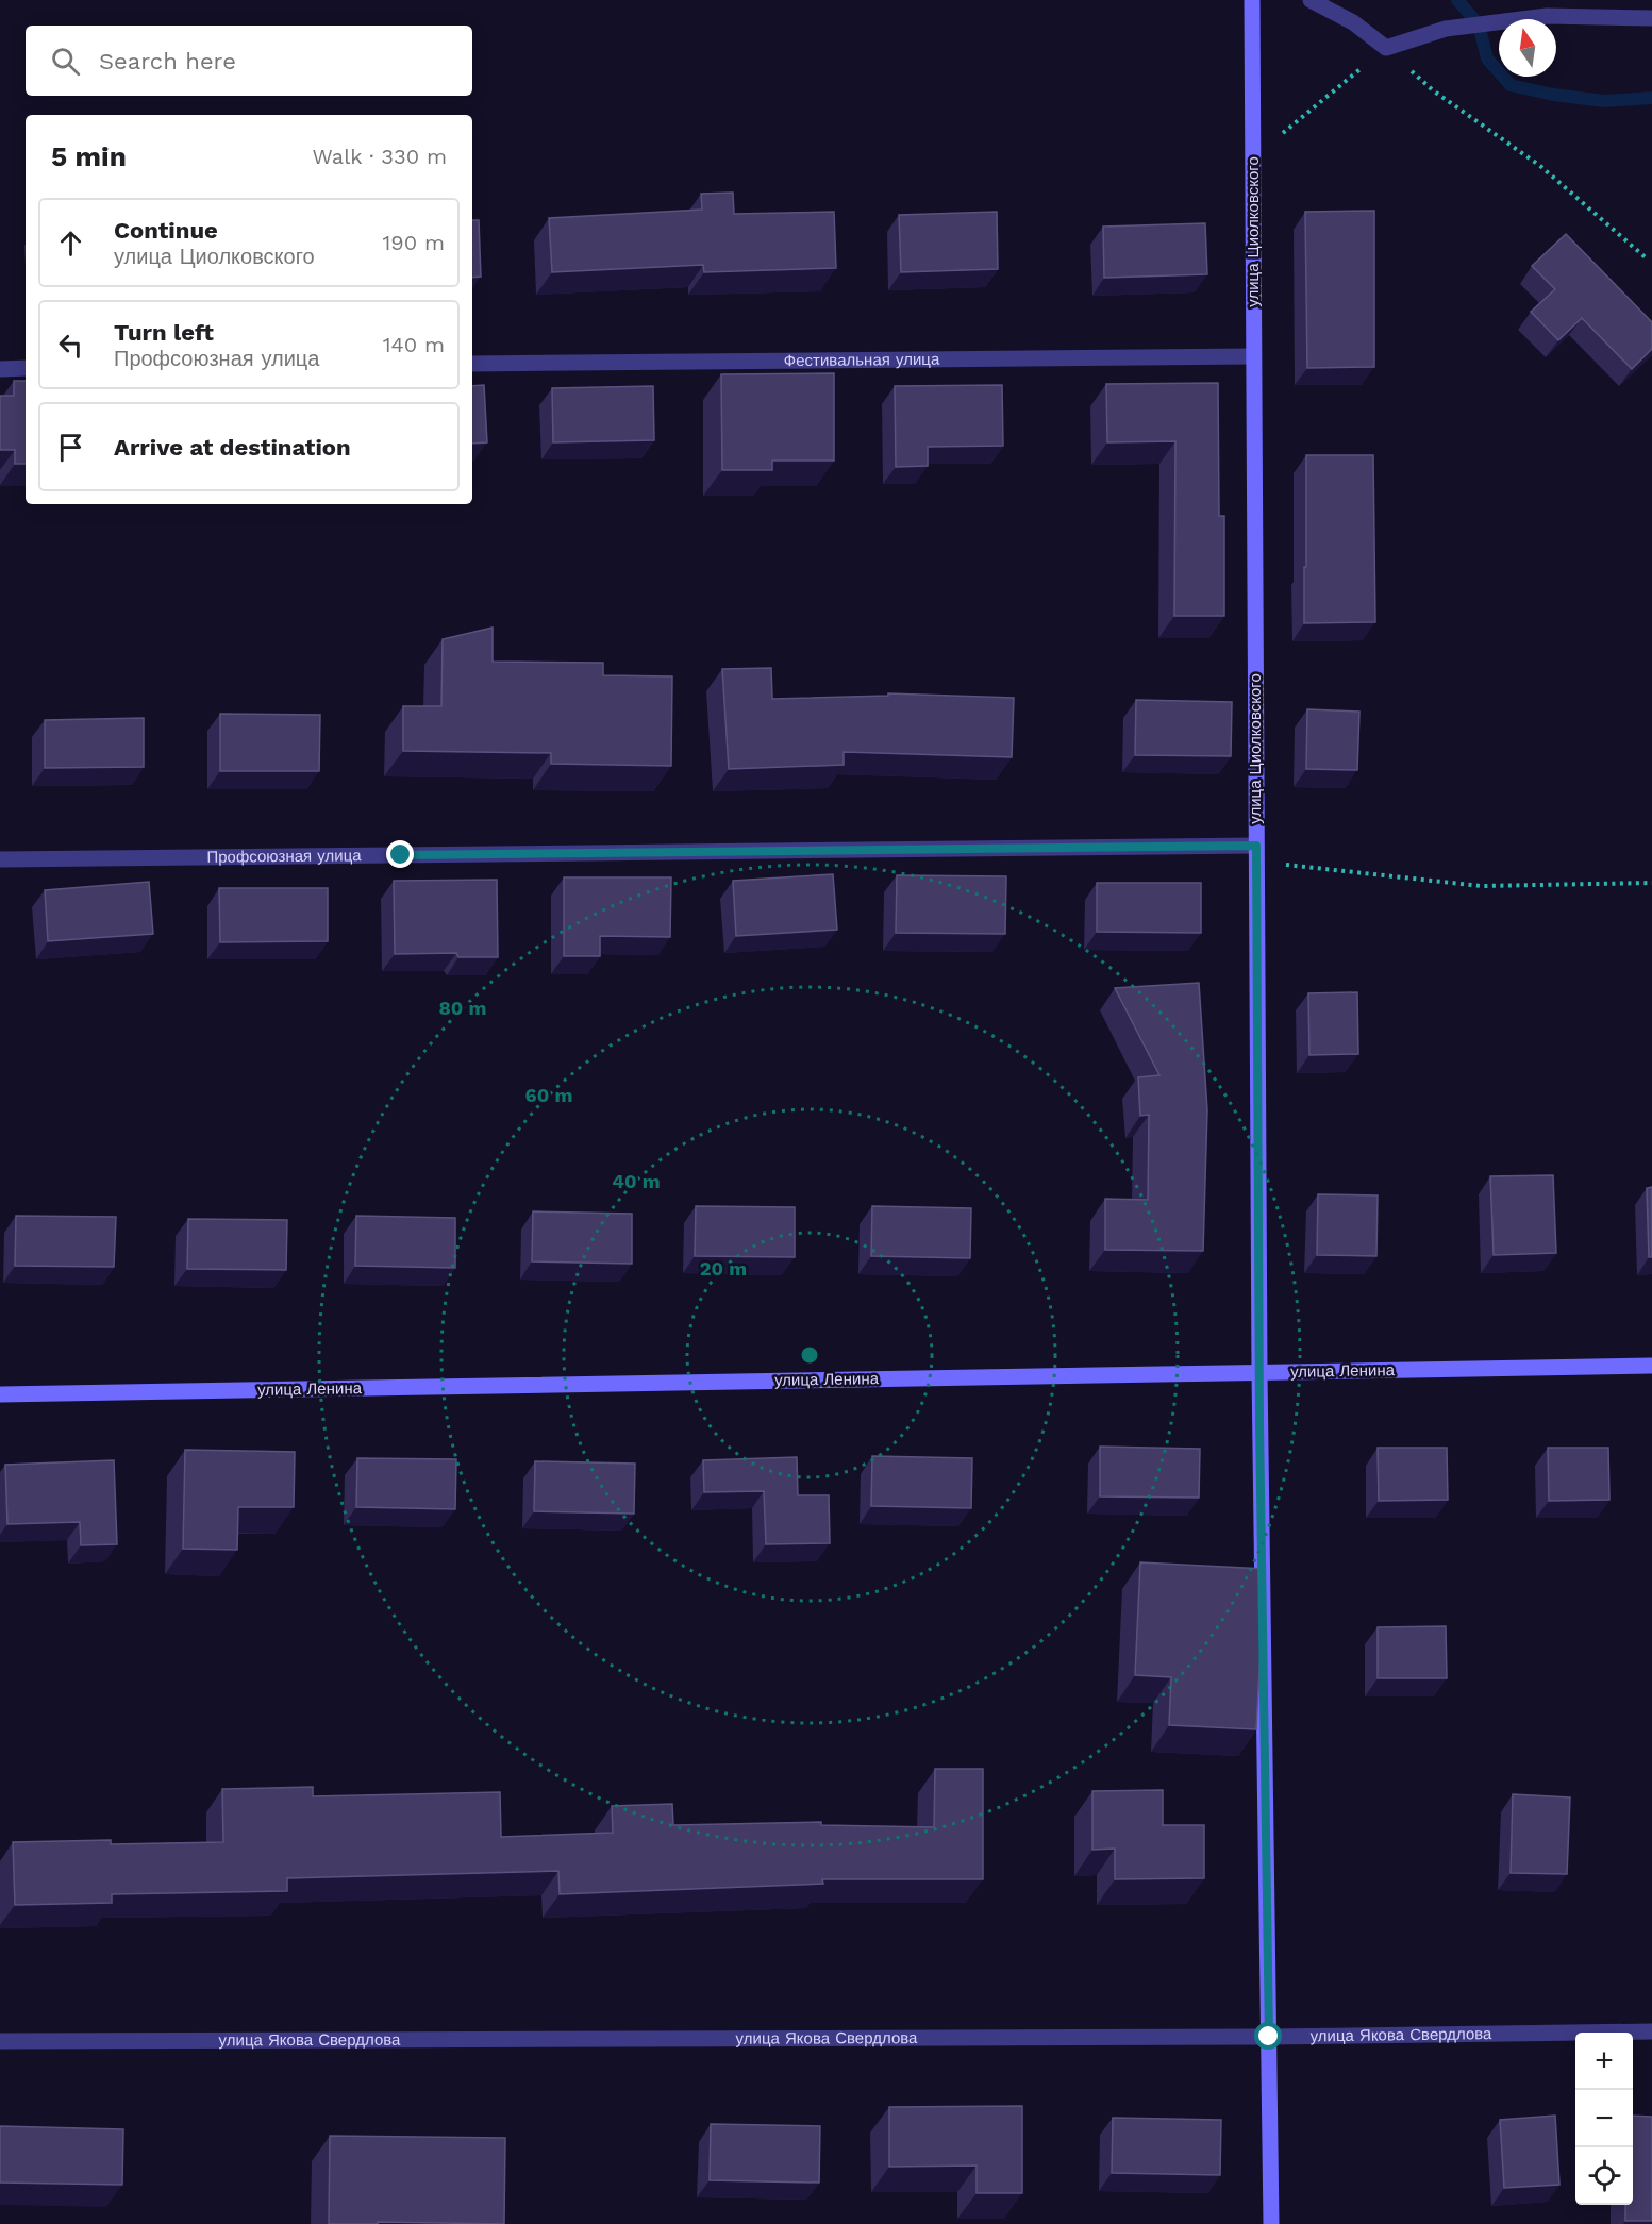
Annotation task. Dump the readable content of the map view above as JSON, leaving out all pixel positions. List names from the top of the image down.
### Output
{
  "streets": {
    "main road": ["улица Циолковского", "улица Ленина"],
    "street": ["Фестивальная улица", "Профсоюзная улица", "улица Якова Свердлова"]
  },
  "crossings": [
    ["улица Циолковского", "Фестивальная улица"],
    ["улица Циолковского", "Профсоюзная улица"],
    ["улица Циолковского", "улица Ленина"],
    ["улица Циолковского", "улица Якова Свердлова"]
  ],
  "north": "top",
  "page": {
    "search": "Search here",
    "heading": ["5 min", "Walk · 330 m"],
    "list": [
      ["Continue", "улица Циолковского", "190 m"],
      ["Turn left", "Профсоюзная улица", "140 m"],
      "Arrive at destination"
    ],
    "map_buttons": ["+", "−"]
  },
  "rings": [
    "80 m",
    "60 m",
    "40 m",
    "20 m"
  ]
}
